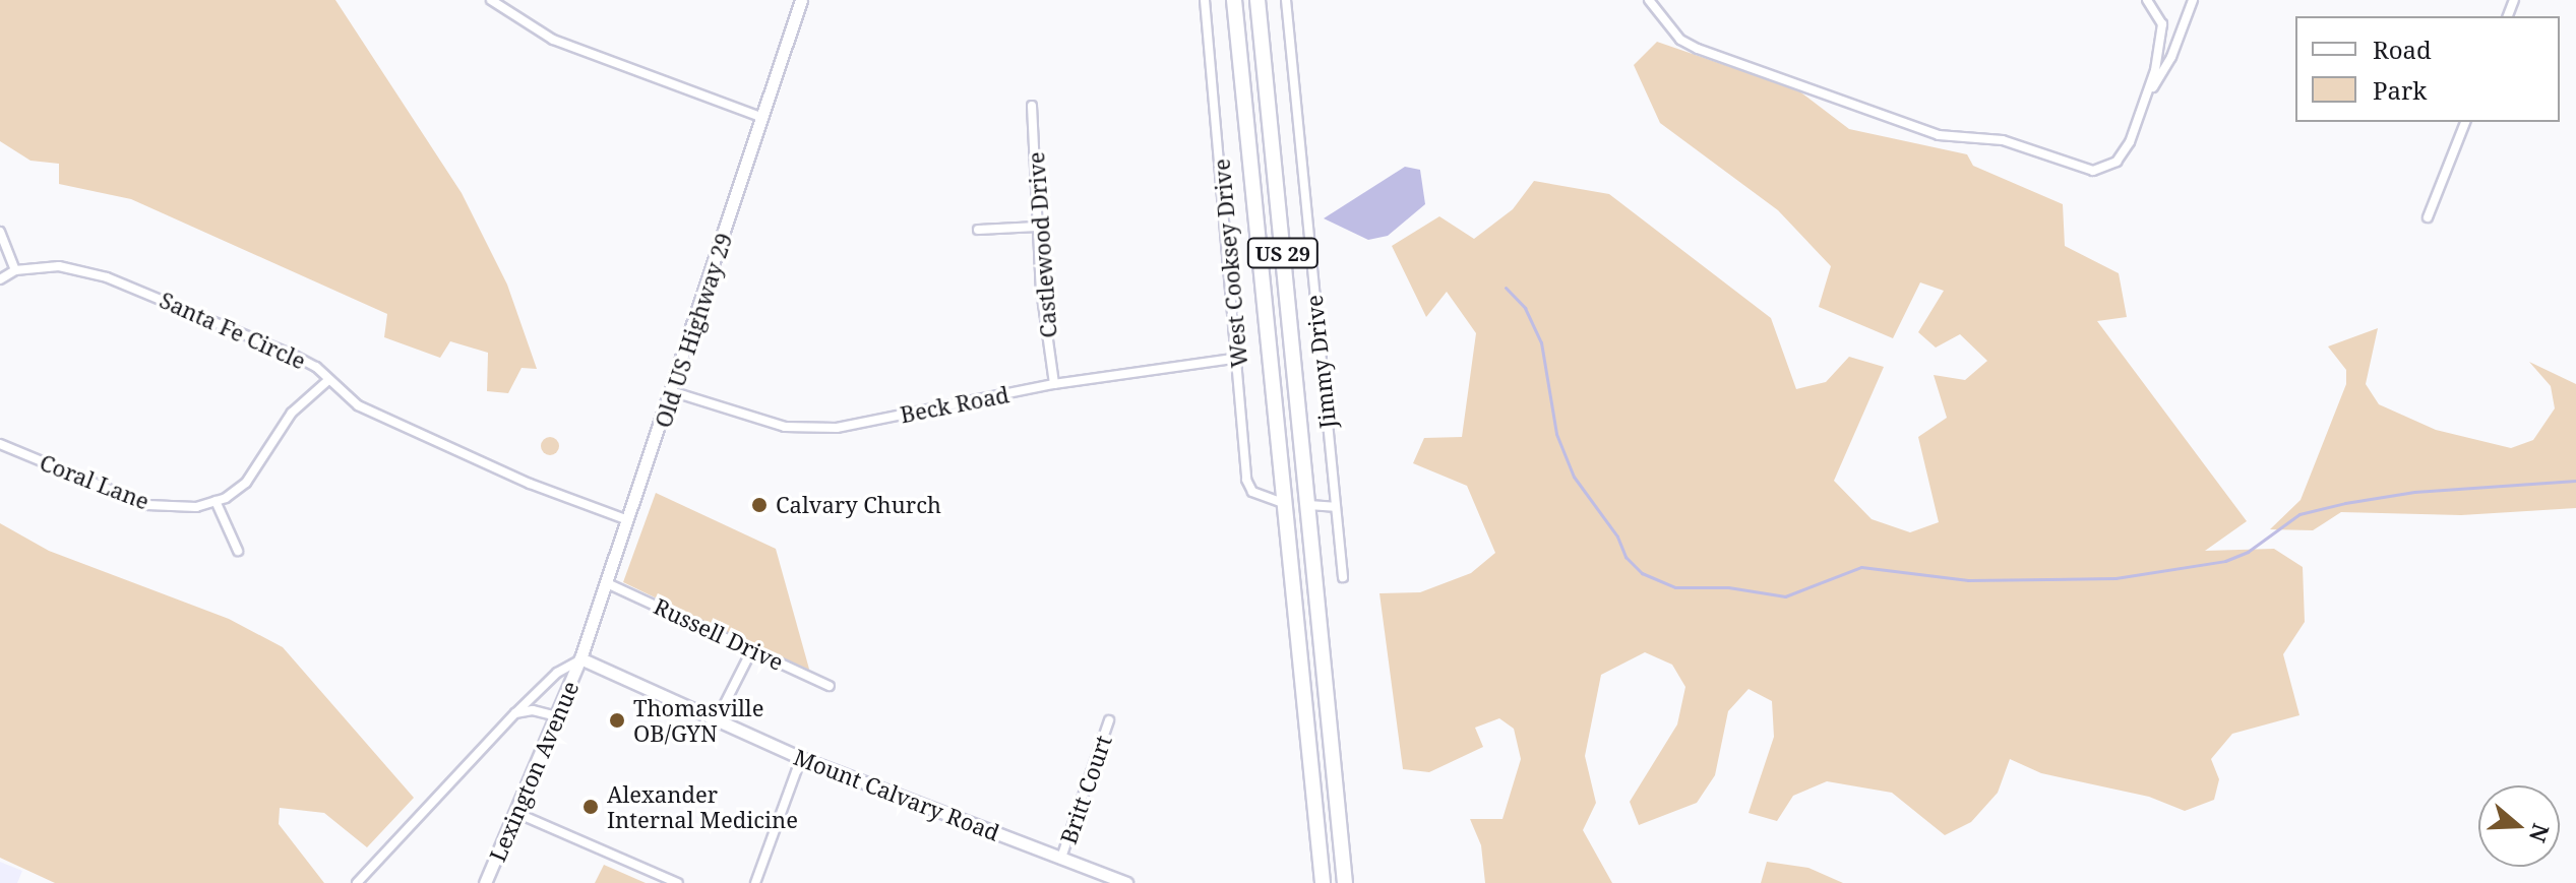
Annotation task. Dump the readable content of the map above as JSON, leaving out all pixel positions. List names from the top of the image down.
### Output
{
  "streets": {
    "highway": ["US 29"],
    "main road": ["Old US Highway 29", "Lexington Avenue", "Mount Calvary Road"],
    "street": [
      "Castlewood Drive",
      "West Cooksey Drive",
      "Santa Fe Circle",
      "Jimmy Drive",
      "Beck Road",
      "Coral Lane",
      "Russell Drive",
      "Britt Court"
    ]
  },
  "crossings": [
    ["Castlewood Drive", "Beck Road"],
    ["US 29", "West Cooksey Drive"],
    ["West Cooksey Drive", "Beck Road"],
    ["Santa Fe Circle", "Old US Highway 29"],
    ["Santa Fe Circle", "Coral Lane"],
    ["Old US Highway 29", "Beck Road"],
    ["Old US Highway 29", "Russell Drive"],
    ["Old US Highway 29", "Lexington Avenue"],
    ["Old US Highway 29", "Mount Calvary Road"],
    ["Lexington Avenue", "Mount Calvary Road"],
    ["Britt Court", "Mount Calvary Road"]
  ],
  "places": ["Calvary Church", "Thomasville OB/GYN", "Alexander Internal Medicine"],
  "legend": ["Road", "Park"],
  "north": "right"
}
